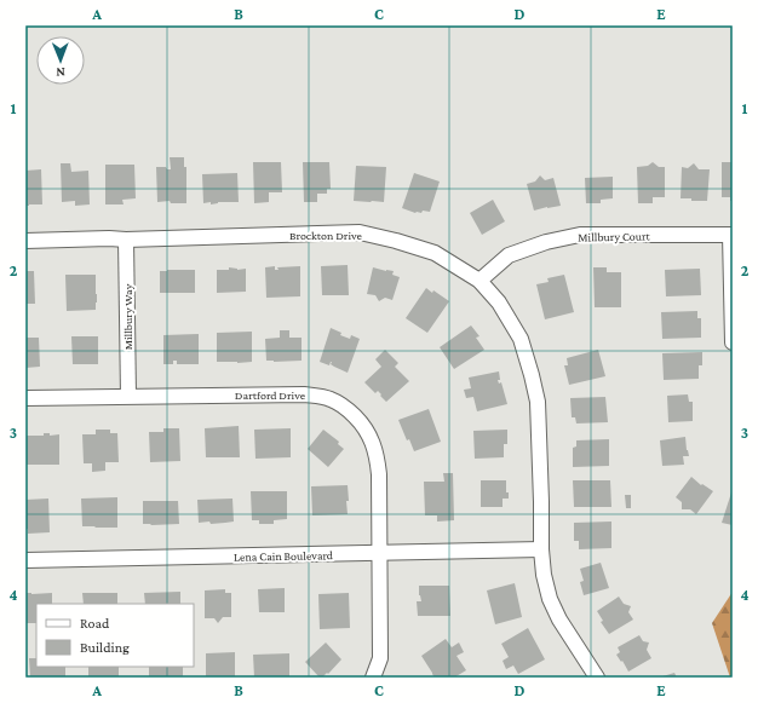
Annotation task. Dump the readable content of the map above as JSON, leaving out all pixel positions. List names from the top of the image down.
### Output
{
  "streets": {
    "street": [
      "Brockton Drive",
      "Millbury Court",
      "Millbury Way",
      "Dartford Drive",
      "Lena Cain Boulevard"
    ]
  },
  "crossings": [
    ["Brockton Drive", "Millbury Court"],
    ["Brockton Drive", "Millbury Way"],
    ["Brockton Drive", "Lena Cain Boulevard"],
    ["Millbury Way", "Dartford Drive"],
    ["Dartford Drive", "Lena Cain Boulevard"]
  ],
  "legend": ["Road", "Building"],
  "north": "bottom",
  "grid": {
    "columns": [
      "A",
      "B",
      "C",
      "D",
      "E"
    ],
    "rows": [
      "1",
      "2",
      "3",
      "4"
    ]
  }
}
